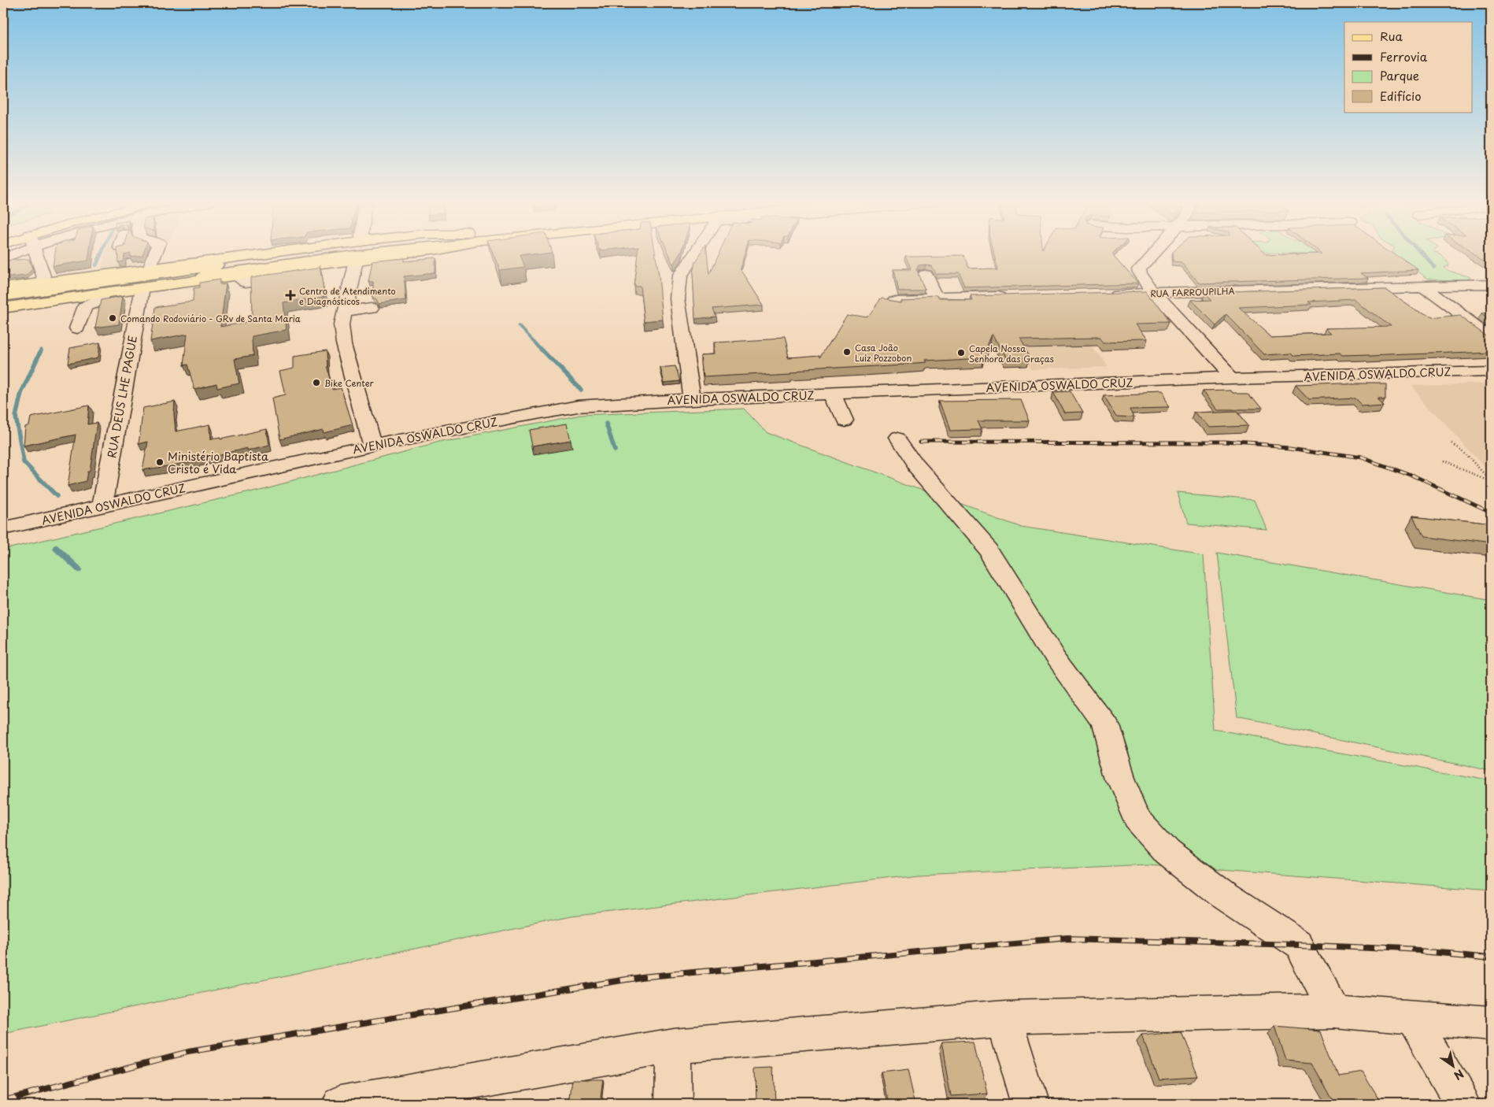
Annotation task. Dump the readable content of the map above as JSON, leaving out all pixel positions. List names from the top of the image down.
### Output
{
  "streets": {
    "street": ["RUA FARROUPILHA", "AVENIDA OSWALDO CRUZ", "RUA DEUS LHE PAGUE"]
  },
  "crossings": [
    ["AVENIDA OSWALDO CRUZ", "RUA DEUS LHE PAGUE"]
  ],
  "places": {
    "health": ["Centro de Atendimento e Diagnósticos"],
    "other": [
      "Comando Rodoviário - GRv de Santa Maria",
      "Casa João Luiz Pozzobon",
      "Capela Nossa Senhora das Graças",
      "Bike Center",
      "Ministério Baptista Cristo é Vida"
    ]
  },
  "legend": [
    "Rua",
    "Ferrovia",
    "Parque",
    "Edifício"
  ],
  "north": "bottom right"
}
